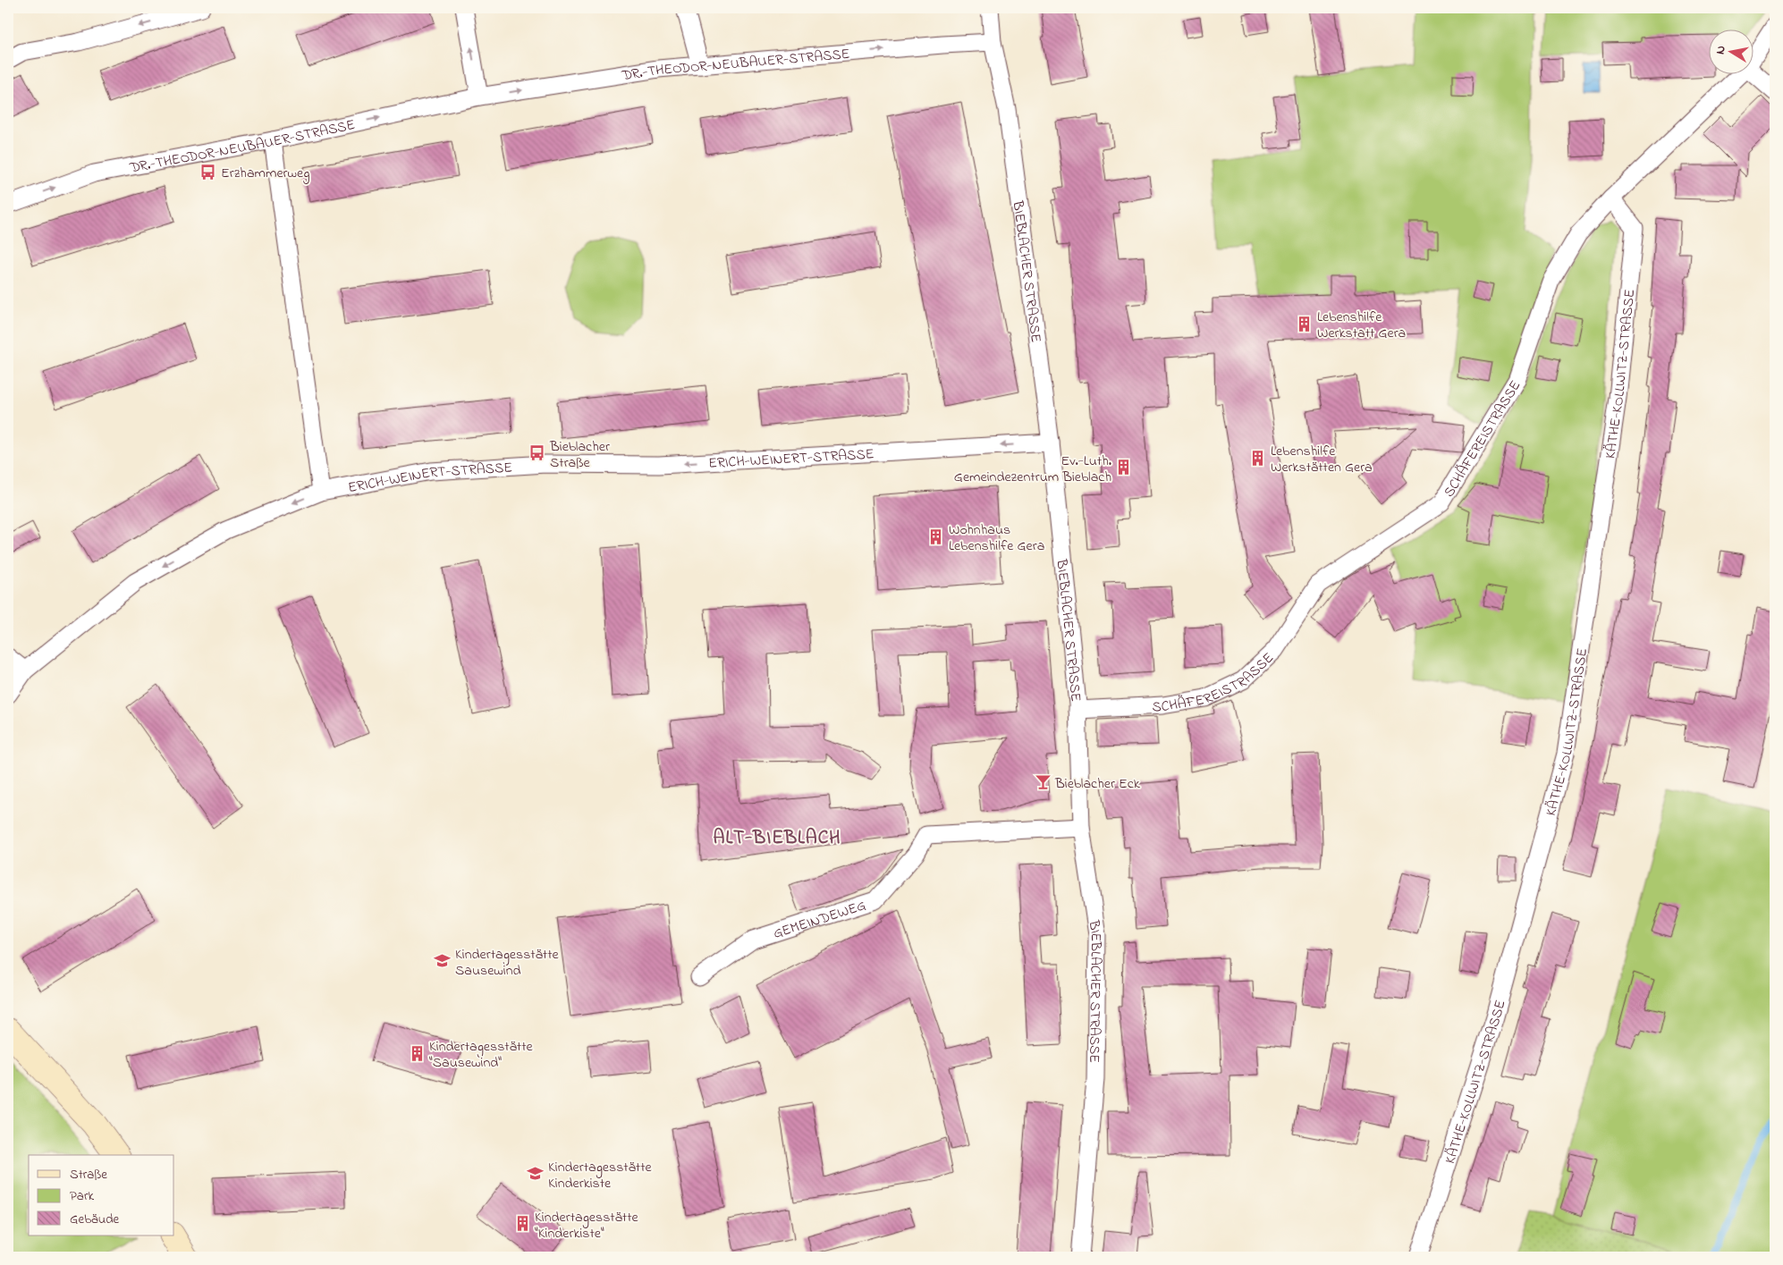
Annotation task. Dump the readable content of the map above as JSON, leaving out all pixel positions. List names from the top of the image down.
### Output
{
  "streets": {
    "street": [
      "DR.-THEODOR-NEUBAUER-STRASSE",
      "BIEBLACHER STRASSE",
      "KÄTHE-KOLLWITZ-STRASSE",
      "SCHÄFEREISTRASSE",
      "ERICH-WEINERT-STRASSE",
      "GEMEINDEWEG"
    ]
  },
  "crossings": [
    ["DR.-THEODOR-NEUBAUER-STRASSE", "BIEBLACHER STRASSE"],
    ["BIEBLACHER STRASSE", "SCHÄFEREISTRASSE"],
    ["BIEBLACHER STRASSE", "ERICH-WEINERT-STRASSE"],
    ["BIEBLACHER STRASSE", "GEMEINDEWEG"],
    ["KÄTHE-KOLLWITZ-STRASSE", "SCHÄFEREISTRASSE"]
  ],
  "one_way": ["DR.-THEODOR-NEUBAUER-STRASSE", "ERICH-WEINERT-STRASSE"],
  "districts": ["ALT-BIEBLACH"],
  "places": {
    "bus stop": ["Erzhammerweg", "Bieblacher Straße"],
    "building": [
      "Lebenshilfe Werkstatt Gera",
      "Lebenshilfe Werkstätten Gera",
      "Ev.-Luth. Gemeindezentrum Bieblach",
      "Wohnhaus Lebenshilfe Gera",
      "Kindertagesstätte \"Sausewind\"",
      "Kindertagesstätte \"Kinderkiste\""
    ],
    "bar": ["Bieblacher Eck"],
    "school or university": ["Kindertagesstätte Sausewind", "Kindertagesstätte Kinderkiste"]
  },
  "legend": ["Straße", "Park", "Gebäude"],
  "north": "left"
}
